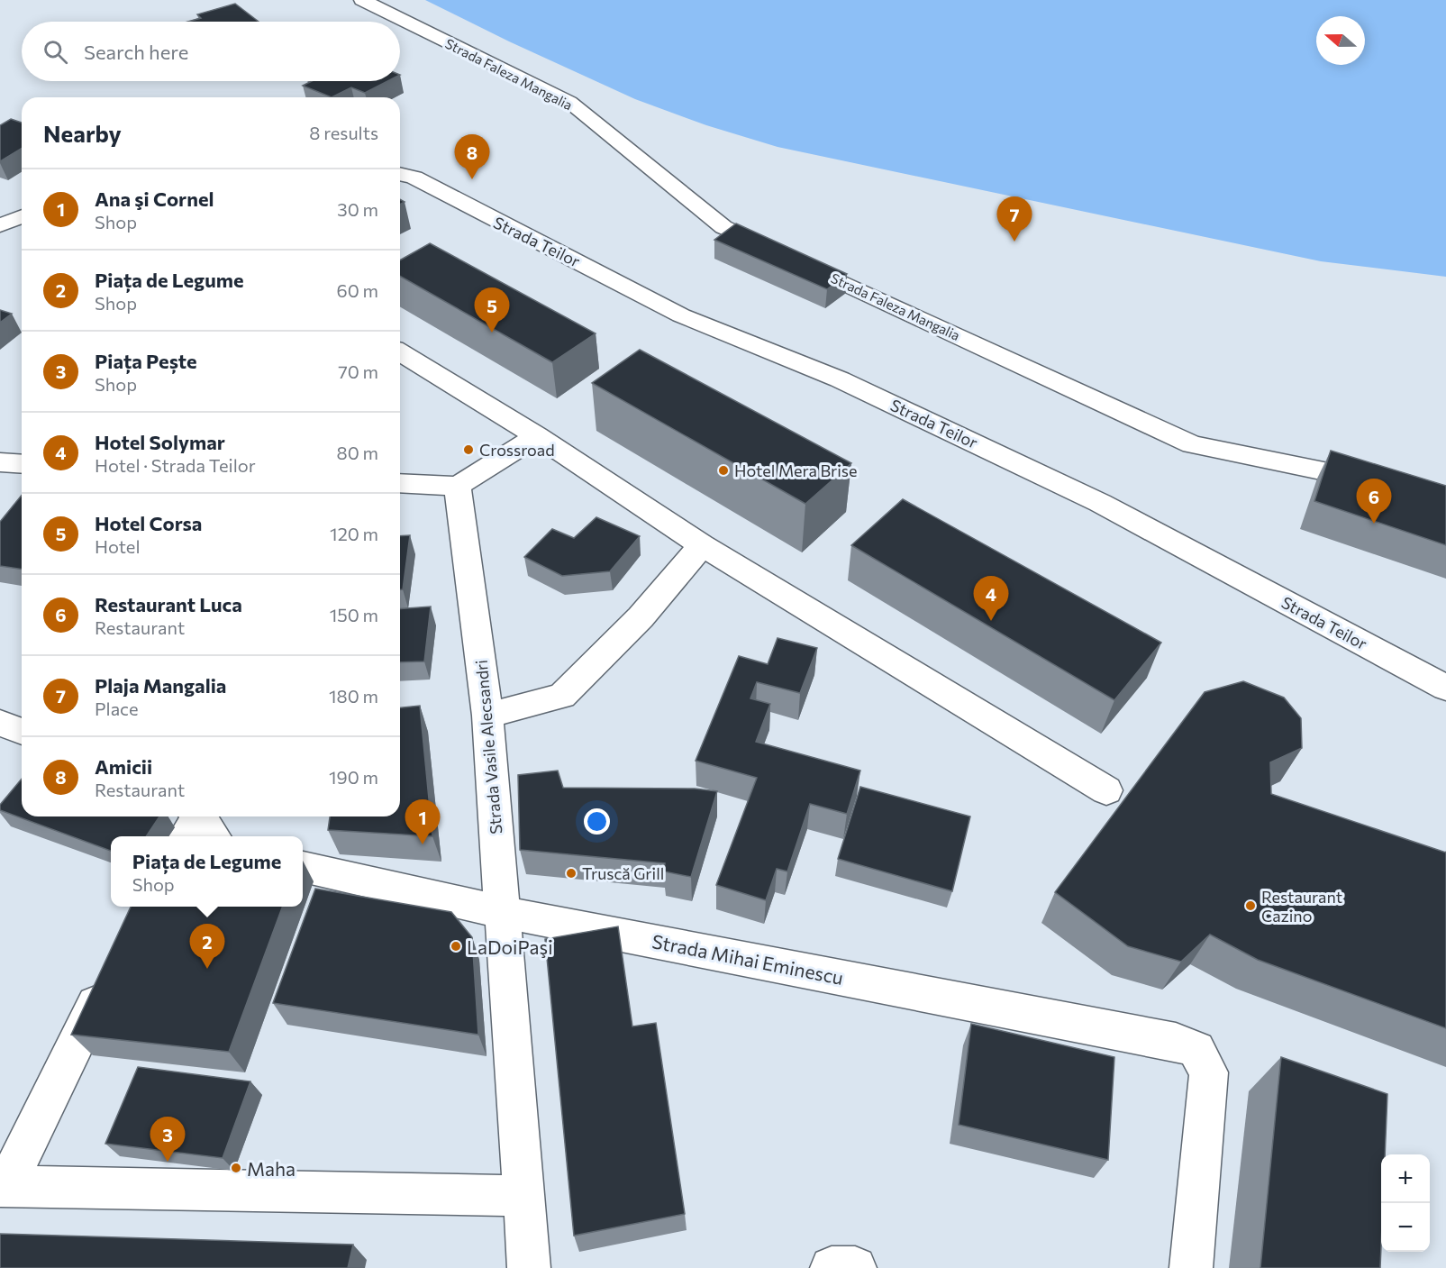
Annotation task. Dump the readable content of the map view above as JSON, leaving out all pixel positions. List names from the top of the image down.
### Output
{
  "streets": {
    "street": [
      "Strada Faleza Mangalia",
      "Strada Teilor",
      "Strada Vasile Alecsandri",
      "Strada Mihai Eminescu"
    ]
  },
  "crossings": [
    ["Strada Vasile Alecsandri", "Strada Mihai Eminescu"]
  ],
  "places": [
    "Crossroad",
    "Hotel Mera Brise",
    "Truscă Grill",
    "Restaurant Cazino",
    "LaDoiPaşi",
    "Maha"
  ],
  "north": "left",
  "page": {
    "search": "Search here",
    "heading": ["Nearby", "8 results"],
    "pins": [
      "8",
      "7",
      "5",
      "6",
      "4",
      "1",
      "2",
      "3"
    ],
    "list": [
      {
        "mark": "1",
        "name": "Ana şi Cornel",
        "note": "Shop",
        "value": "30 m"
      },
      {
        "mark": "2",
        "name": "Piața de Legume",
        "note": "Shop",
        "value": "60 m"
      },
      {
        "mark": "3",
        "name": "Piața Pește",
        "note": "Shop",
        "value": "70 m"
      },
      {
        "mark": "4",
        "name": "Hotel Solymar",
        "note": "Hotel · Strada Teilor",
        "value": "80 m"
      },
      {
        "mark": "5",
        "name": "Hotel Corsa",
        "note": "Hotel",
        "value": "120 m"
      },
      {
        "mark": "6",
        "name": "Restaurant Luca",
        "note": "Restaurant",
        "value": "150 m"
      },
      {
        "mark": "7",
        "name": "Plaja Mangalia",
        "note": "Place",
        "value": "180 m"
      },
      {
        "mark": "8",
        "name": "Amicii",
        "note": "Restaurant",
        "value": "190 m"
      }
    ],
    "popup": ["Piața de Legume", "Shop"],
    "map_buttons": ["+", "−"]
  }
}
